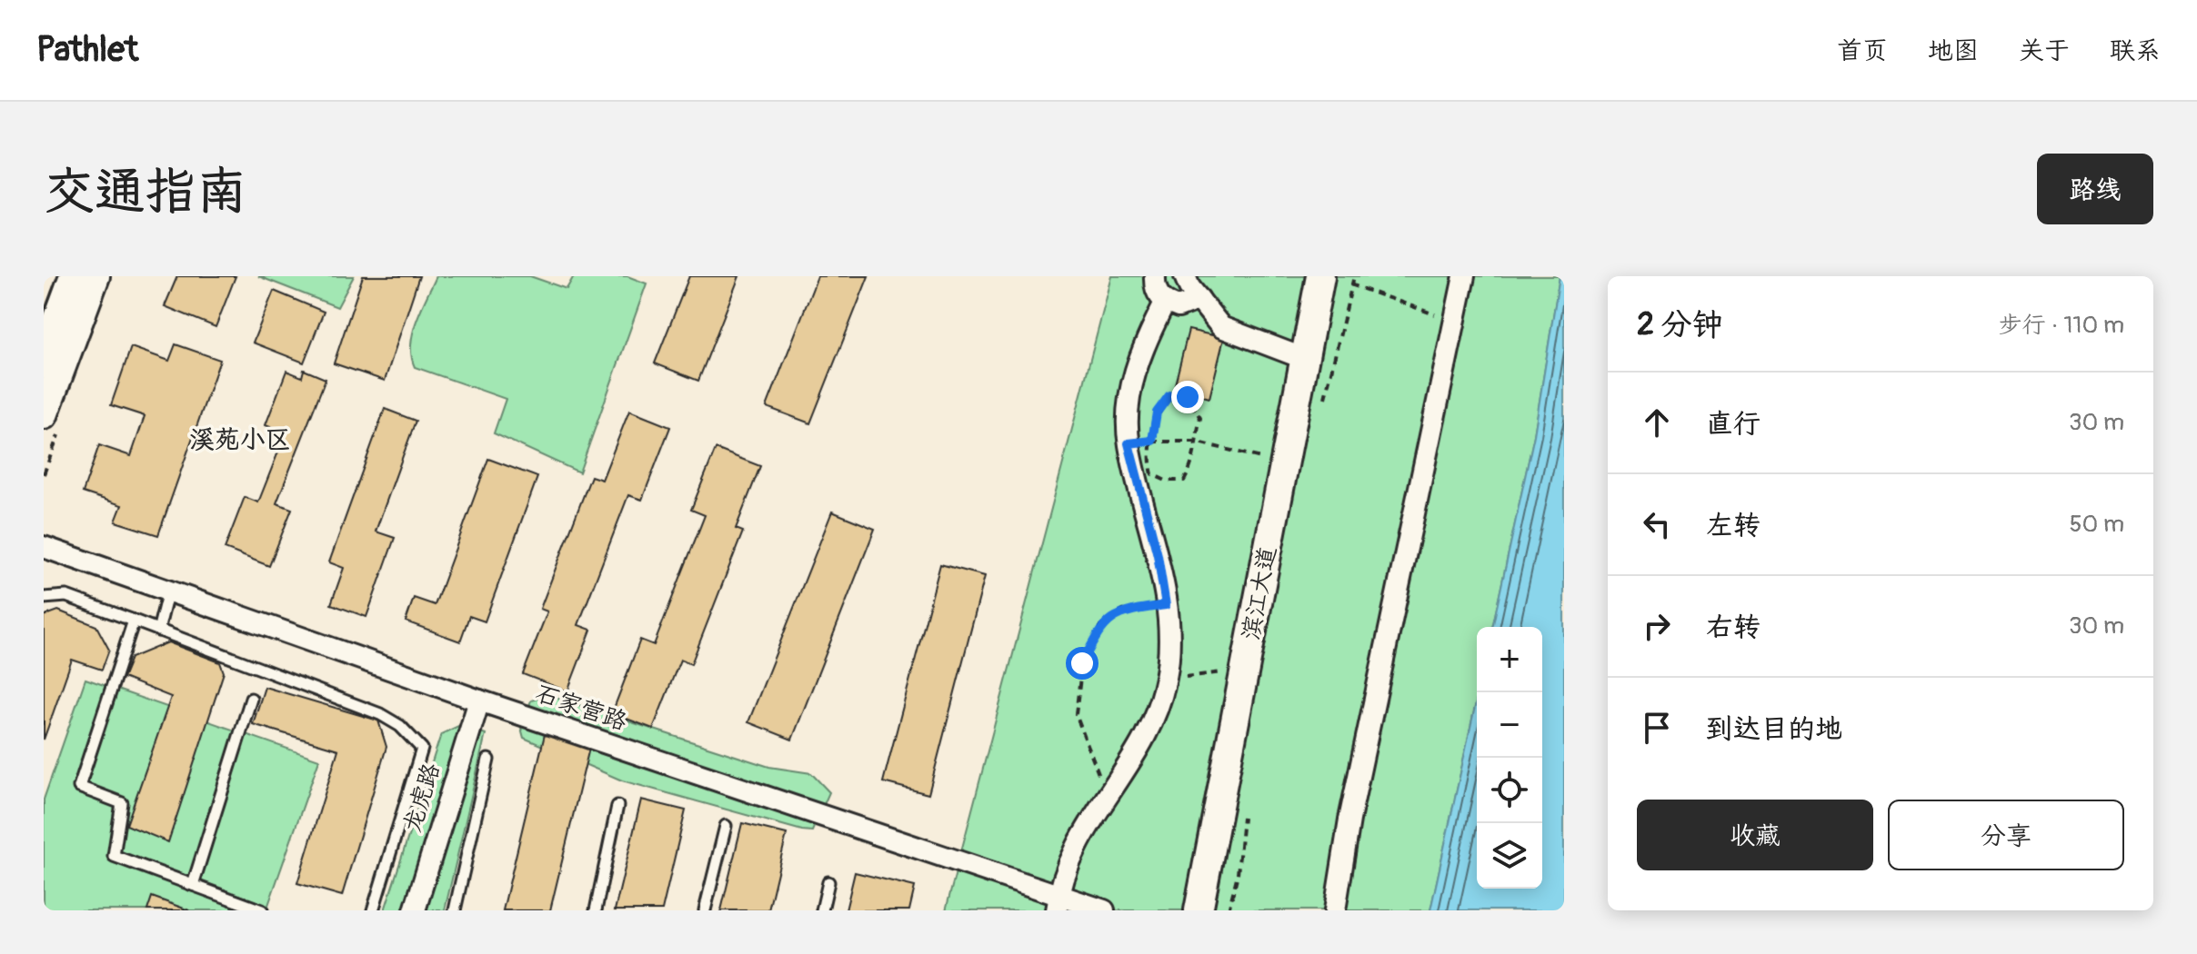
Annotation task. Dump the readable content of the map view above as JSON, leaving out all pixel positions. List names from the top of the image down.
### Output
{
  "streets": {
    "street": ["滨江大道", "石家营路", "龙虎路"]
  },
  "crossings": [
    ["石家营路", "龙虎路"]
  ],
  "districts": ["溪苑小区"],
  "page": {
    "header": "Pathlet",
    "nav": [
      "首页",
      "地图",
      "关于",
      "联系"
    ],
    "buttons": [
      "路线",
      ["收藏", "分享"]
    ],
    "title": "交通指南",
    "heading": ["2 分钟", "步行 · 110 m"],
    "list": [
      ["直行", "30 m"],
      ["左转", "50 m"],
      ["右转", "30 m"],
      "到达目的地"
    ],
    "map_buttons": ["+", "−"]
  }
}
